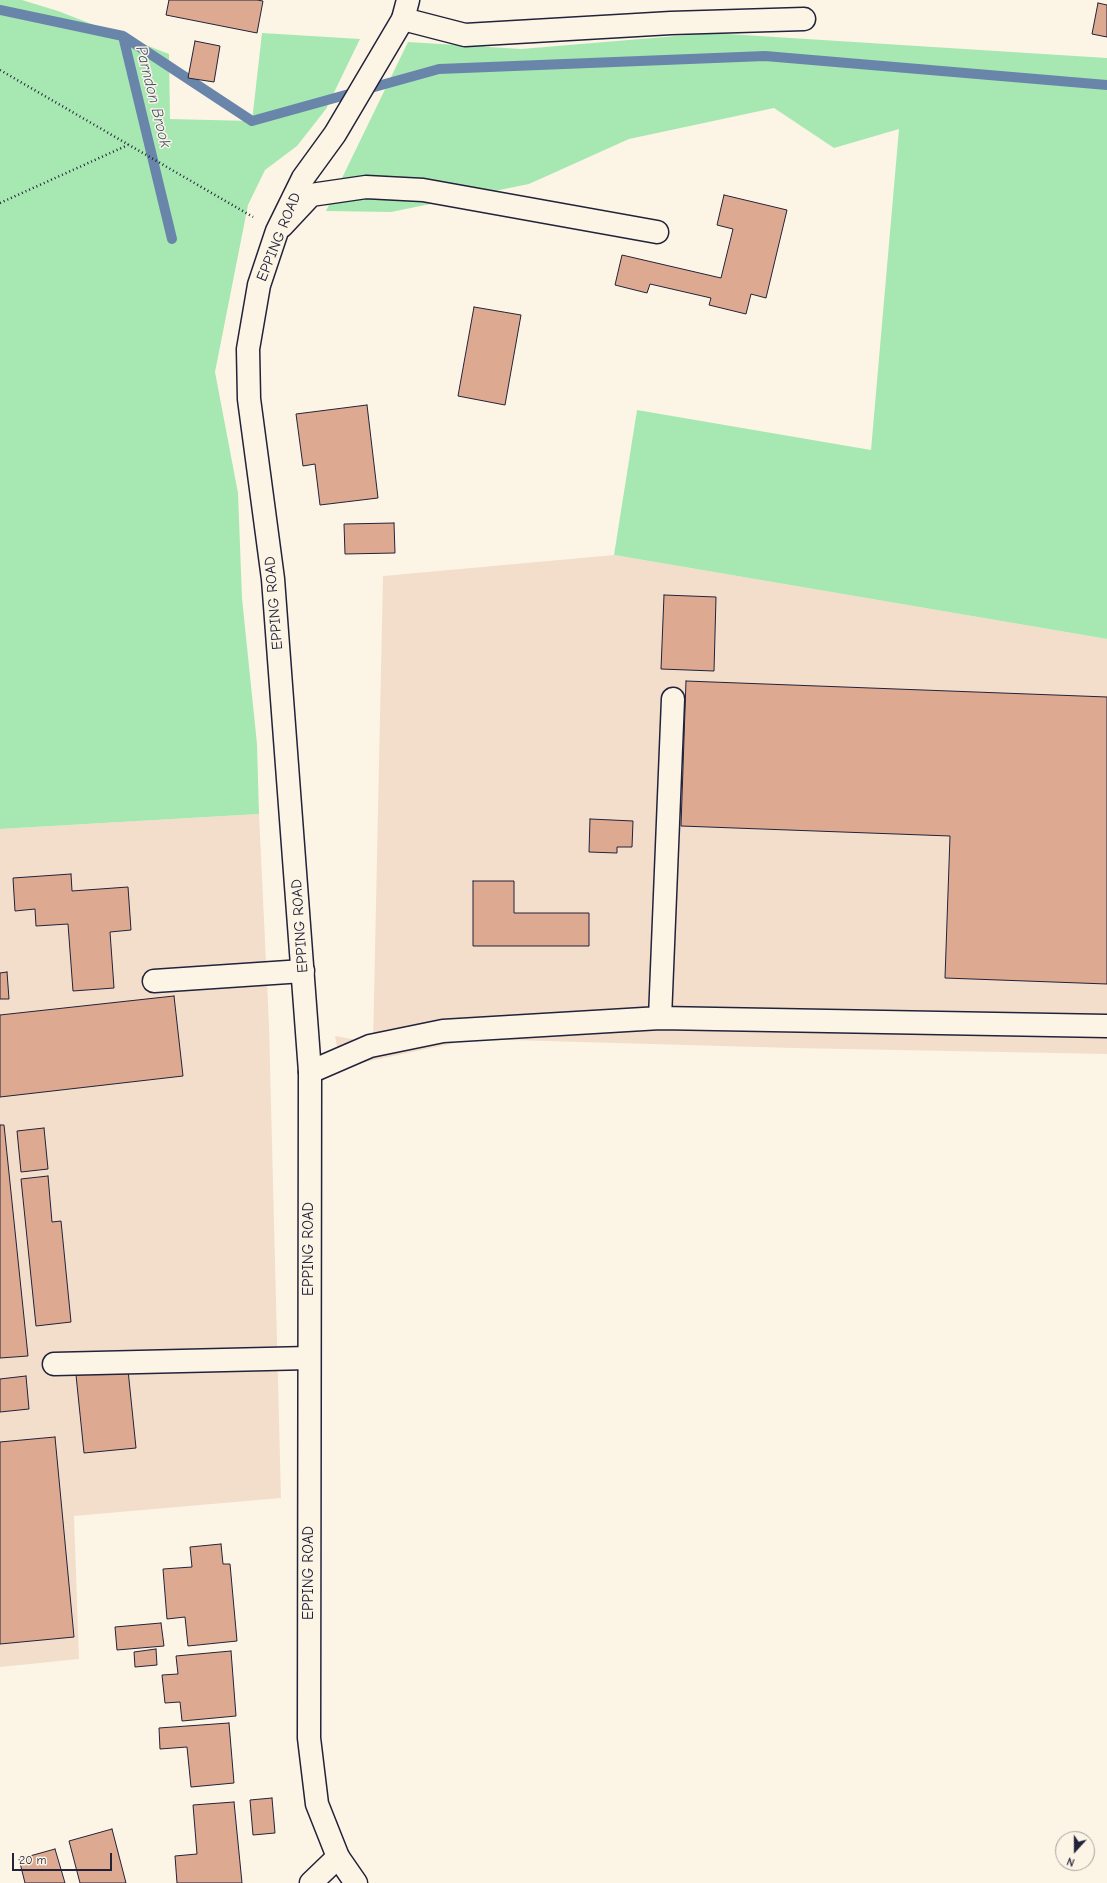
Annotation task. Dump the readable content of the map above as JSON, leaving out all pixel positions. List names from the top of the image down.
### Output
{
  "streets": {
    "main road": ["EPPING ROAD"]
  },
  "water": ["Parndon Brook"],
  "scale_bar": "20 m",
  "north": "bottom"
}
